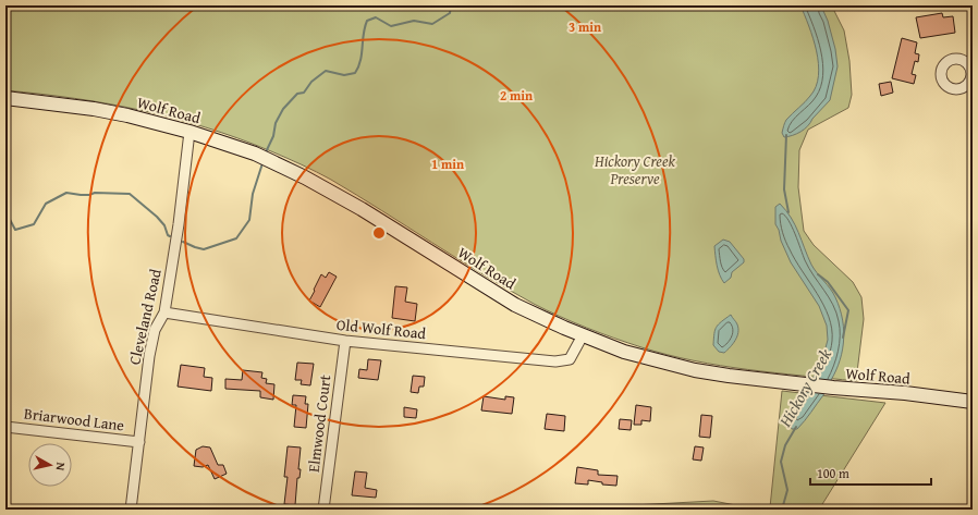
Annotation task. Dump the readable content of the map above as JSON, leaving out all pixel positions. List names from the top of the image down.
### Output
{
  "streets": {
    "main road": ["Wolf Road"],
    "street": [
      "Cleveland Road",
      "Old Wolf Road",
      "Briarwood Lane",
      "Elmwood Court"
    ]
  },
  "crossings": [
    ["Wolf Road", "Cleveland Road"],
    ["Wolf Road", "Old Wolf Road"],
    ["Cleveland Road", "Old Wolf Road"],
    ["Cleveland Road", "Briarwood Lane"],
    ["Old Wolf Road", "Elmwood Court"]
  ],
  "water": ["Hickory Creek"],
  "parks": ["Hickory Creek Preserve"],
  "scale_bar": "100 m",
  "north": "right",
  "rings": ["3 min", "2 min", "1 min"]
}
